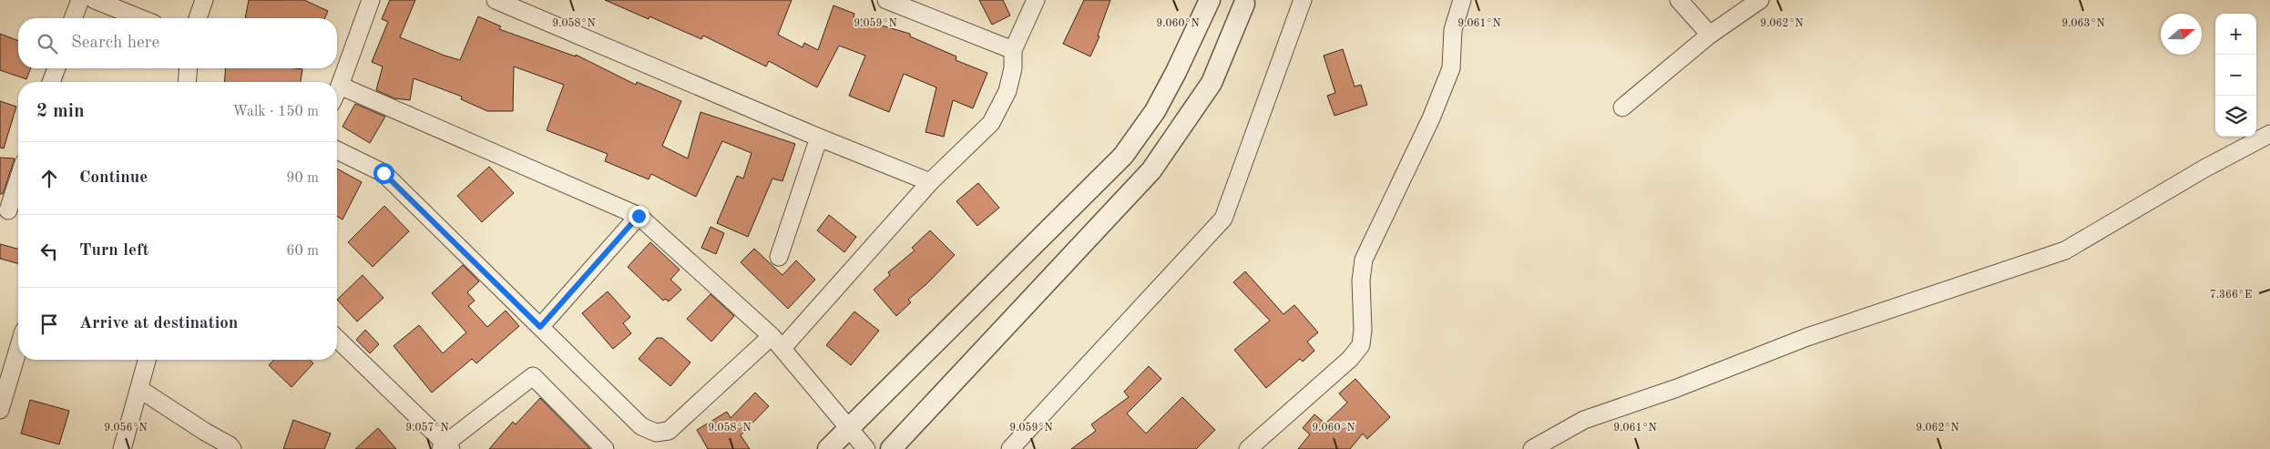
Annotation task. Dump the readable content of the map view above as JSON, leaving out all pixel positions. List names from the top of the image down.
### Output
{
  "north": "right",
  "page": {
    "map_buttons": ["+", "−"],
    "search": "Search here",
    "heading": ["2 min", "Walk · 150 m"],
    "list": [
      ["Continue", "90 m"],
      ["Turn left", "60 m"],
      "Arrive at destination"
    ]
  },
  "coordinates": [
    "9.058°N",
    "9.059°N",
    "9.060°N",
    "9.062°N",
    "9.063°N",
    "9.061°N",
    "7.366°E",
    "9.056°N",
    "9.057°N"
  ]
}
